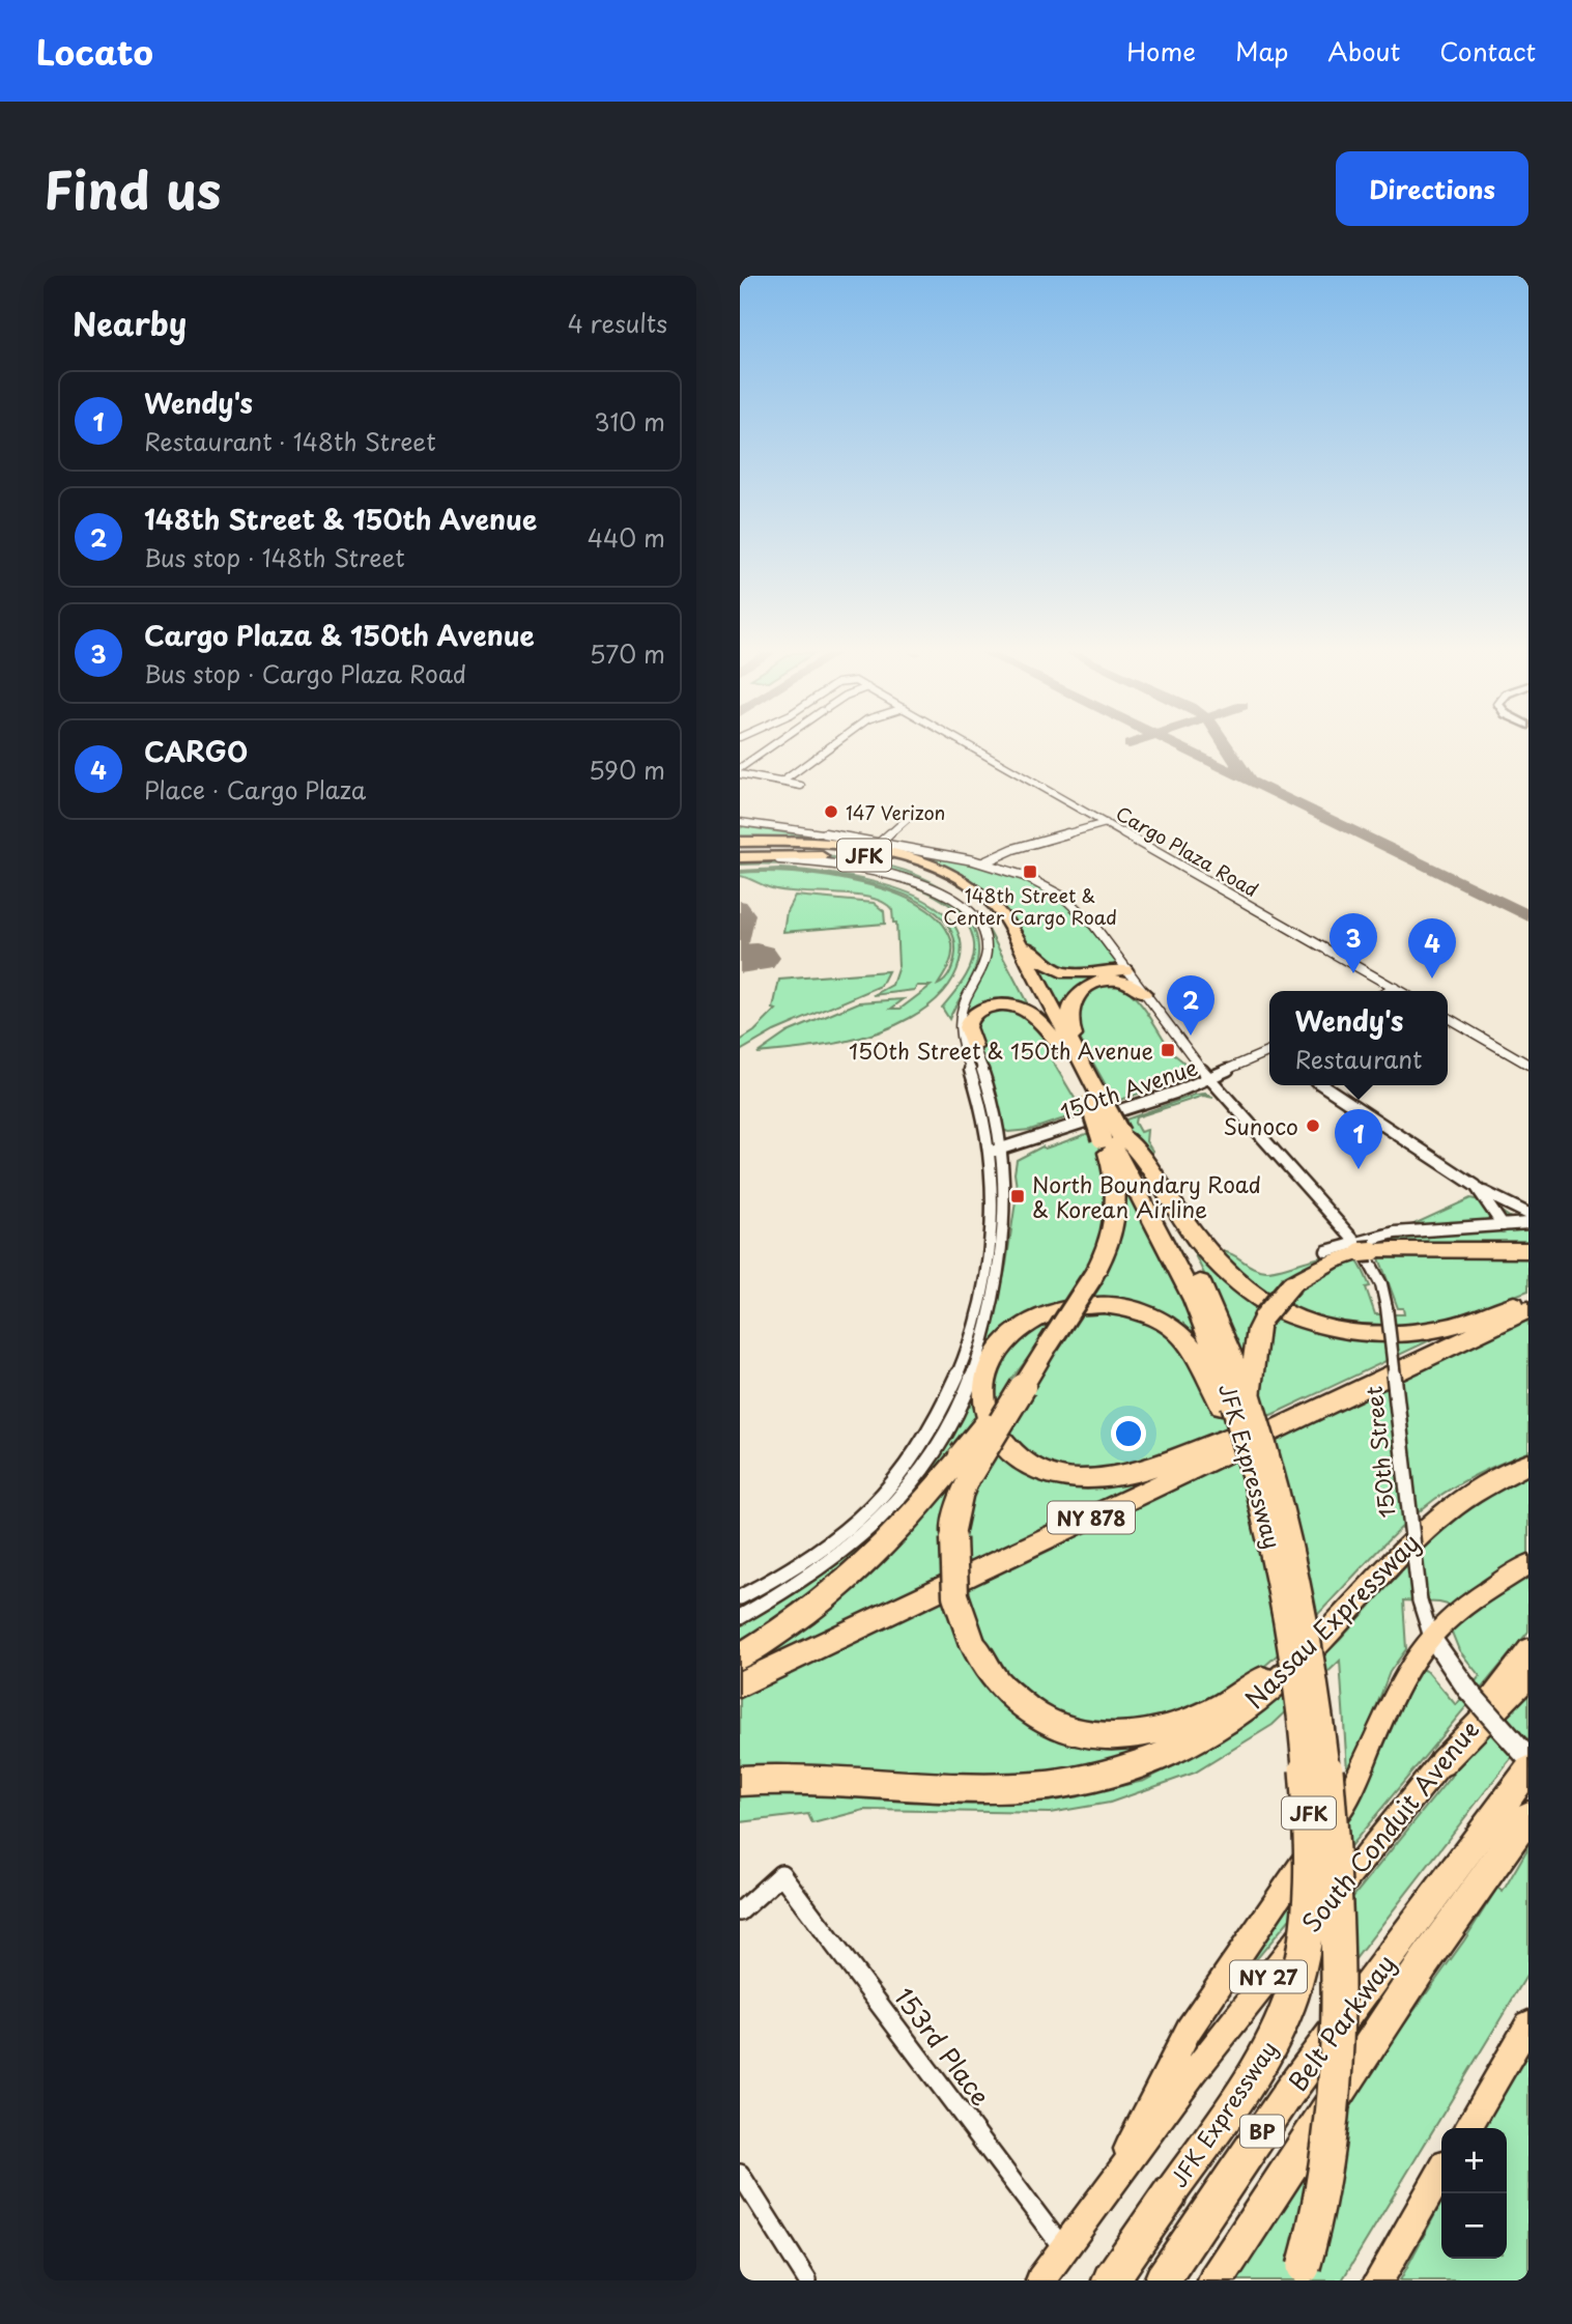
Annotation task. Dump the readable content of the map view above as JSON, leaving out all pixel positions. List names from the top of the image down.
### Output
{
  "streets": {
    "highway": [
      "JFK",
      "JFK Expressway",
      "NY 878",
      "Nassau Expressway",
      "Belt Parkway",
      "BP"
    ],
    "main road": ["South Conduit Avenue", "NY 27"],
    "street": [
      "Cargo Plaza Road",
      "150th Avenue",
      "150th Street",
      "153rd Place"
    ]
  },
  "crossings": [
    ["150th Avenue", "150th Street"],
    ["South Conduit Avenue", "153rd Place"]
  ],
  "places": {
    "other": ["147 Verizon", "Sunoco"],
    "transit": ["148th Street & Center Cargo Road", "150th Street & 150th Avenue", "North Boundary Road & Korean Airline"]
  },
  "page": {
    "header": "Locato",
    "nav": [
      "Home",
      "Map",
      "About",
      "Contact"
    ],
    "title": "Find us",
    "buttons": "Directions",
    "heading": ["Nearby", "4 results"],
    "list": [
      {
        "mark": "1",
        "name": "Wendy's",
        "note": "Restaurant · 148th Street",
        "value": "310 m"
      },
      {
        "mark": "2",
        "name": "148th Street & 150th Avenue",
        "note": "Bus stop · 148th Street",
        "value": "440 m"
      },
      {
        "mark": "3",
        "name": "Cargo Plaza & 150th Avenue",
        "note": "Bus stop · Cargo Plaza Road",
        "value": "570 m"
      },
      {
        "mark": "4",
        "name": "CARGO",
        "note": "Place · Cargo Plaza",
        "value": "590 m"
      }
    ],
    "pins": [
      "3",
      "4",
      "2",
      "1"
    ],
    "popup": ["Wendy's", "Restaurant"],
    "map_buttons": ["+", "−"]
  }
}
